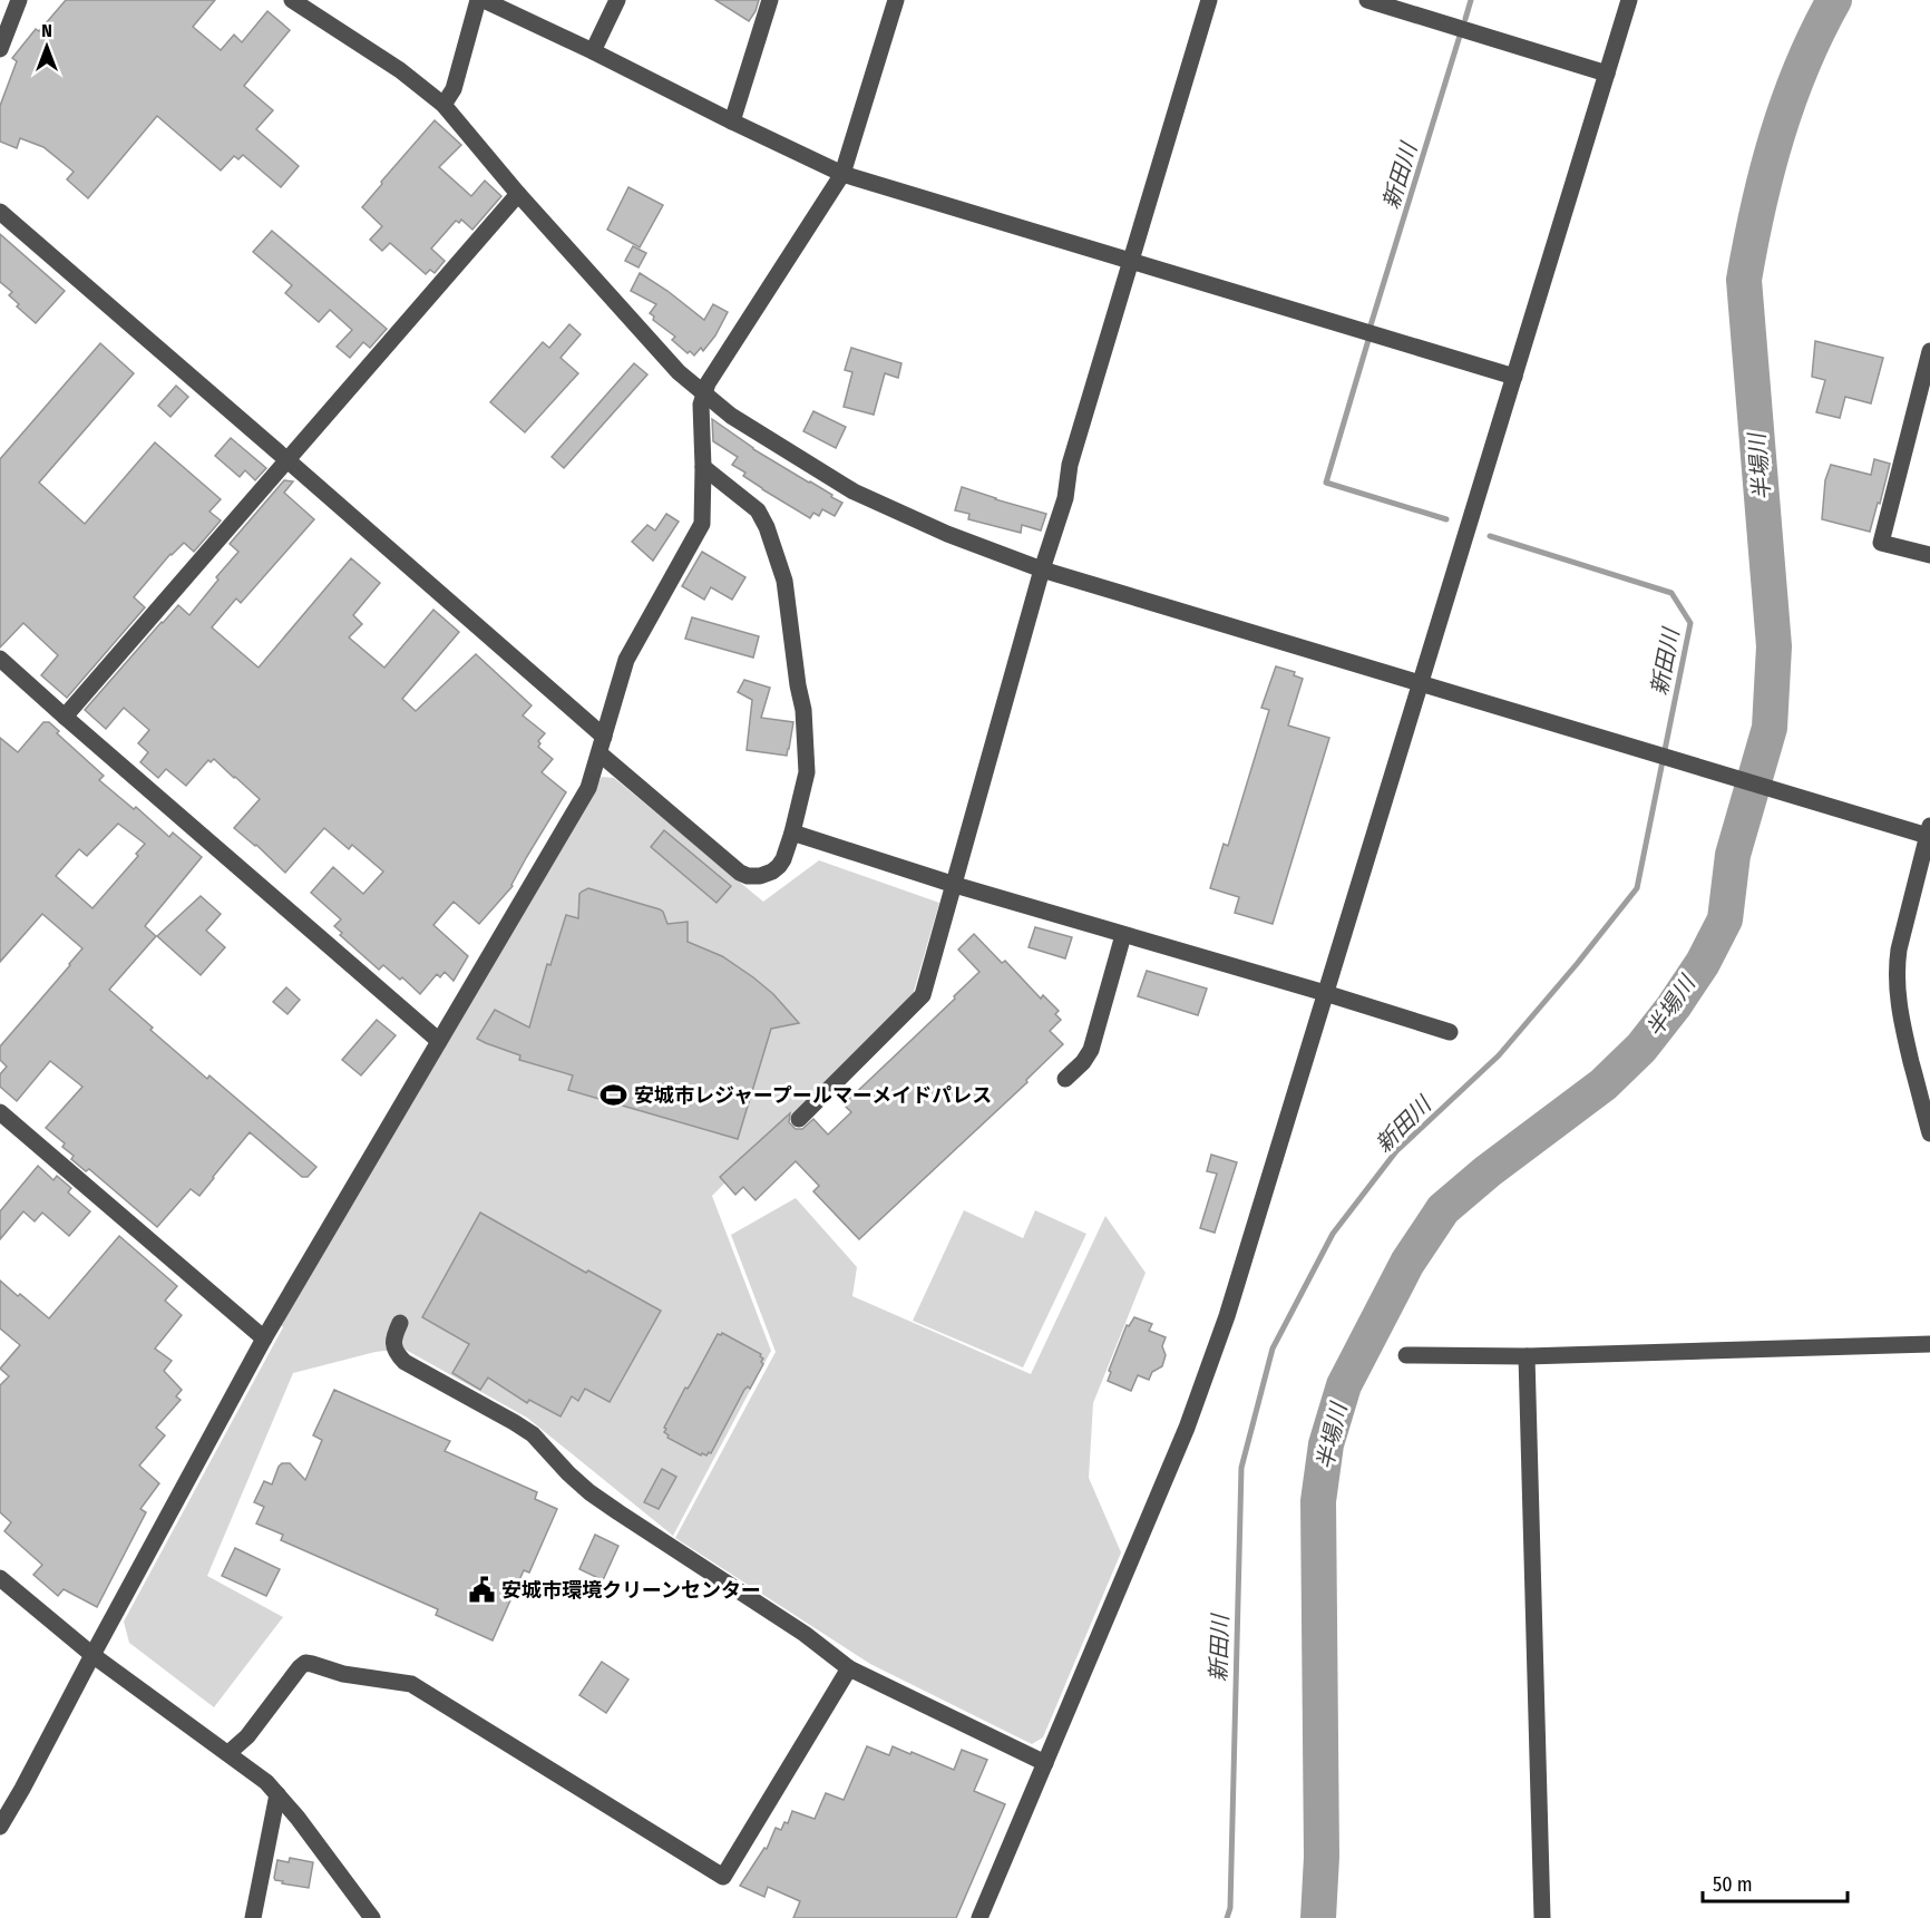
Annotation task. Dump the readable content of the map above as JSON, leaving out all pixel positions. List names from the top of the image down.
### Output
{
  "water": ["新田川", "半場川"],
  "places": {
    "sports": ["安城市レジャープールマーメイドパレス"],
    "public building": ["安城市環境クリーンセンター"]
  },
  "scale_bar": "50 m",
  "north": "top"
}
